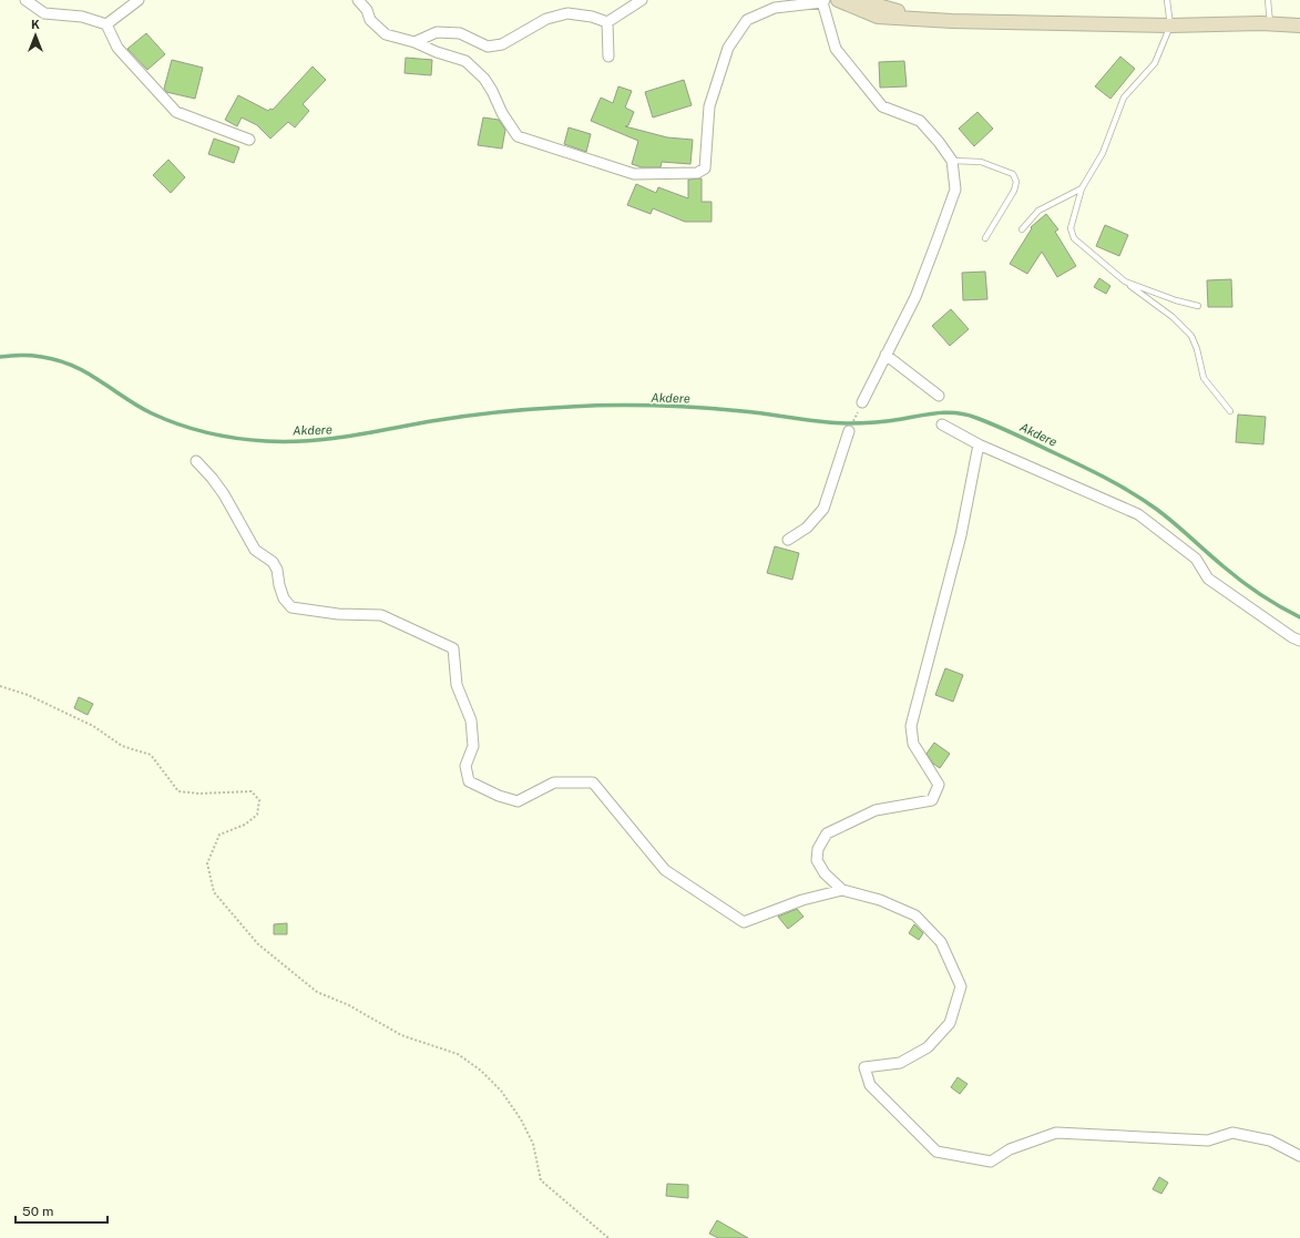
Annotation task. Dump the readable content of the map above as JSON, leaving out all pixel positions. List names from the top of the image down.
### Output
{
  "water": ["Akdere"],
  "scale_bar": "50 m",
  "north": "top"
}
